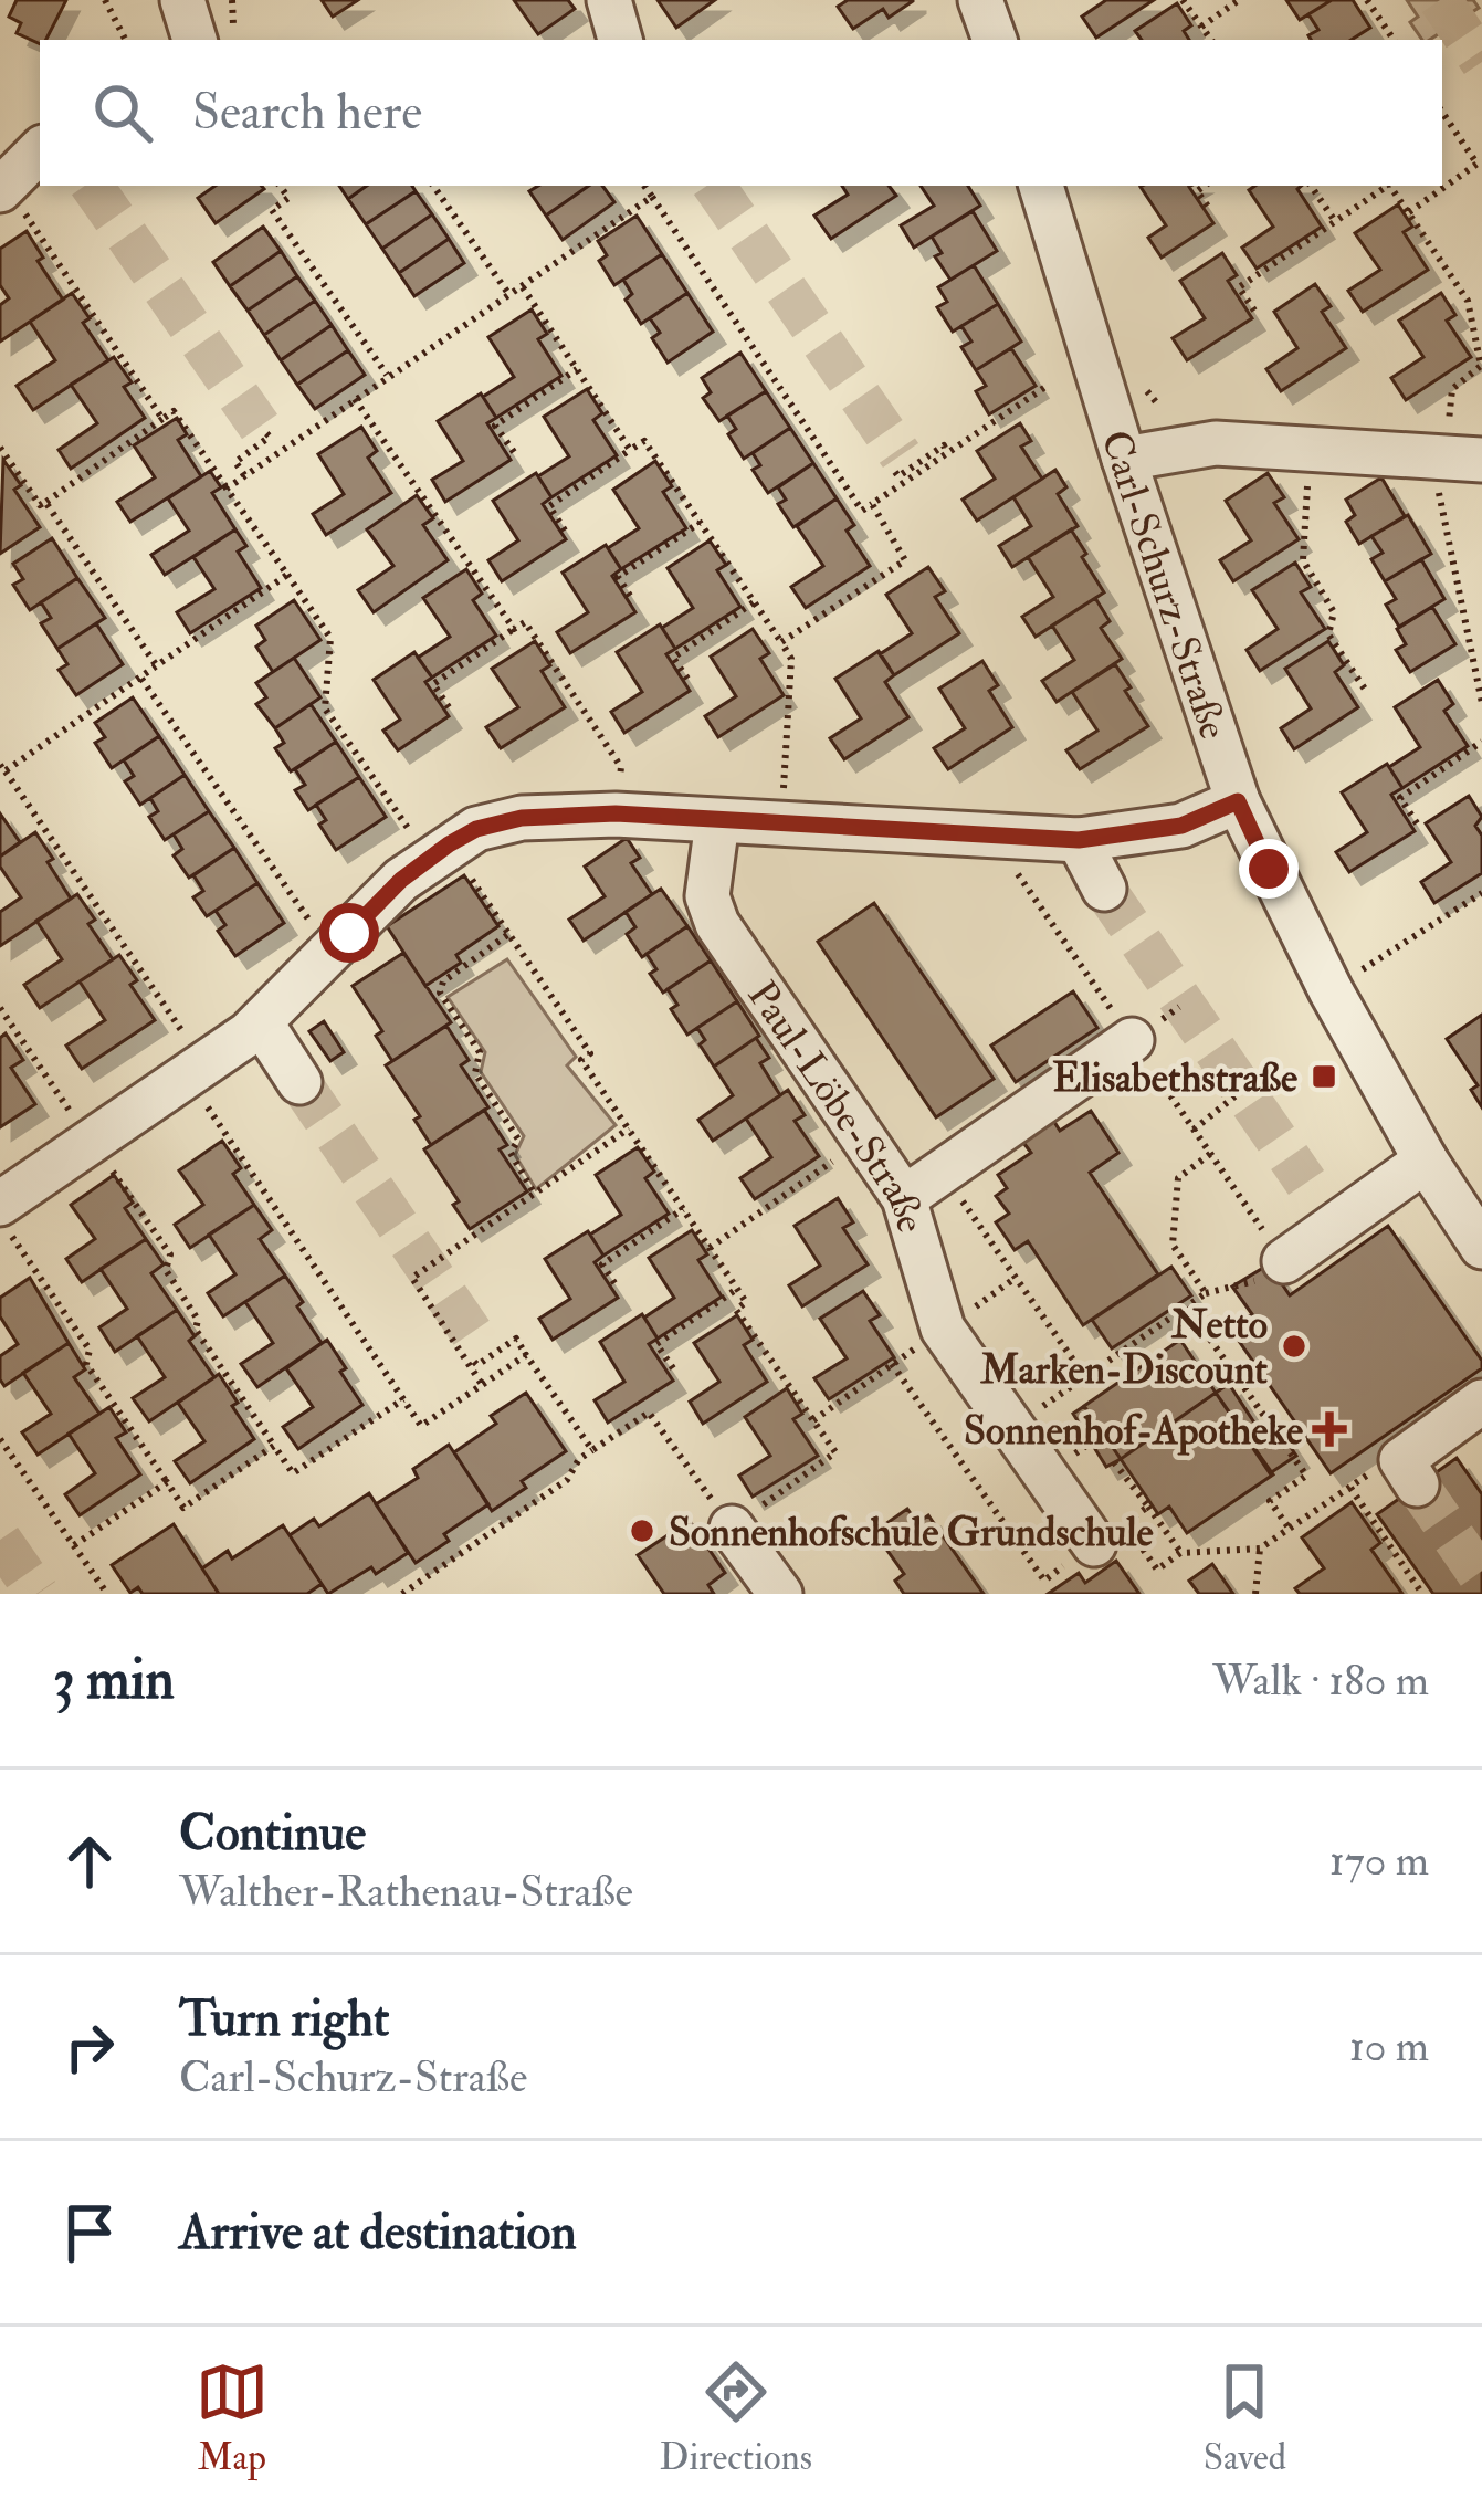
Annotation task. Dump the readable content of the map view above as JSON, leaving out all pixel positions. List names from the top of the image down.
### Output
{
  "streets": {
    "street": ["Carl-Schurz-Straße", "Paul-Löbe-Straße"]
  },
  "places": {
    "transit": ["Elisabethstraße"],
    "other": ["Netto Marken-Discount", "Sonnenhofschule Grundschule"],
    "health": ["Sonnenhof-Apotheke"]
  },
  "page": {
    "search": "Search here",
    "heading": ["3 min", "Walk · 180 m"],
    "list": [
      ["Continue", "Walther-Rathenau-Straße", "170 m"],
      ["Turn right", "Carl-Schurz-Straße", "10 m"],
      "Arrive at destination"
    ],
    "nav": ["Map", "Directions", "Saved"]
  }
}
